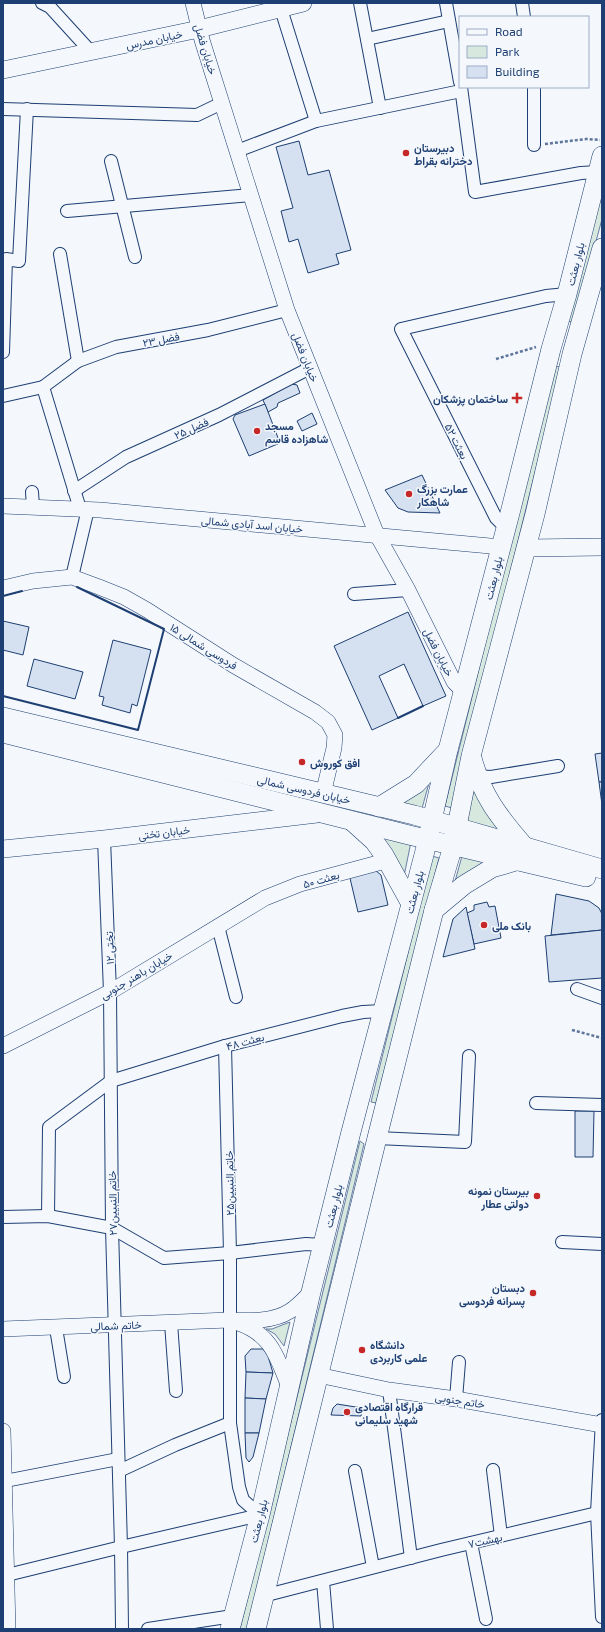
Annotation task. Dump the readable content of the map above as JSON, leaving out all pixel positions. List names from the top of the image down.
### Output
{
  "streets": {
    "main road": [
      "خیابان مدرس",
      "بلوار بعثت",
      "خیابان فردوسی شمالی",
      "خیابان تختی"
    ],
    "street": [
      "خیابان فضل",
      "فضل ۲۳",
      "فضل ۲۵",
      "بعثت ۵۲",
      "خیابان اسد آبادی شمالی",
      "فردوسی شمالی ۱۵",
      "بعثت ۵۰",
      "تختی ۱۲",
      "خیابان باهنر جنوبی",
      "بعثت ۴۸",
      "خاتم النبیین۲۵",
      "خاتم النبیین۲۷",
      "خاتم شمالی",
      "خاتم جنوبی",
      "بهشت۷"
    ]
  },
  "crossings": [
    ["خیابان مدرس", "خیابان فضل"],
    ["خیابان فضل", "بلوار بعثت"],
    ["خیابان فضل", "فضل ۲۳"],
    ["خیابان فضل", "فضل ۲۵"],
    ["خیابان فضل", "خیابان اسد آبادی شمالی"],
    ["بلوار بعثت", "بعثت ۵۲"],
    ["بلوار بعثت", "خیابان اسد آبادی شمالی"],
    ["بلوار بعثت", "خیابان فردوسی شمالی"],
    ["بلوار بعثت", "بعثت ۴۸"],
    ["بلوار بعثت", "خاتم النبیین۲۵"],
    ["بلوار بعثت", "خاتم شمالی"],
    ["بلوار بعثت", "خاتم جنوبی"],
    ["بلوار بعثت", "بهشت۷"],
    ["فردوسی شمالی ۱۵", "خیابان فردوسی شمالی"],
    ["خیابان فردوسی شمالی", "خیابان تختی"],
    ["خیابان تختی", "تختی ۱۲"],
    ["بعثت ۵۰", "خیابان باهنر جنوبی"],
    ["تختی ۱۲", "خیابان باهنر جنوبی"],
    ["تختی ۱۲", "بعثت ۴۸"],
    ["تختی ۱۲", "خاتم النبیین۲۷"],
    ["بعثت ۴۸", "خاتم النبیین۲۵"],
    ["بعثت ۴۸", "خاتم النبیین۲۷"],
    ["خاتم النبیین۲۵", "خاتم شمالی"],
    ["خاتم النبیین۲۷", "خاتم شمالی"]
  ],
  "places": {
    "other": [
      "دبیرستان دخترانه بقراط",
      "مسجد شاهزاده قاسم",
      "عمارت بزرگ شاهکار",
      "افق کوروش",
      "بانک ملی",
      "بیرستان نمونه دولتی عطار",
      "دبستان پسرانه فردوسی",
      "دانشگاه علمی کاربردی",
      "قرارگاه اقتصادی شهید سلیمانی"
    ],
    "health": ["ساختمان پزشکان"]
  },
  "legend": ["Road", "Park", "Building"]
}
